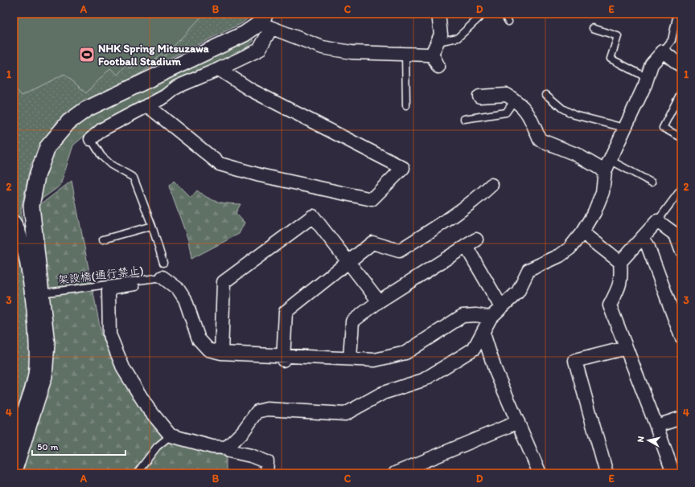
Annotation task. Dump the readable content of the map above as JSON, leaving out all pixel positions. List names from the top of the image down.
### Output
{
  "streets": {
    "lane": ["架設橋(通行禁止)"]
  },
  "places": {
    "sports": ["NHK Spring Mitsuzawa Football Stadium"]
  },
  "scale_bar": "50 m",
  "north": "left",
  "grid": {
    "columns": [
      "A",
      "B",
      "C",
      "D",
      "E"
    ],
    "rows": [
      "1",
      "2",
      "3",
      "4"
    ]
  }
}
